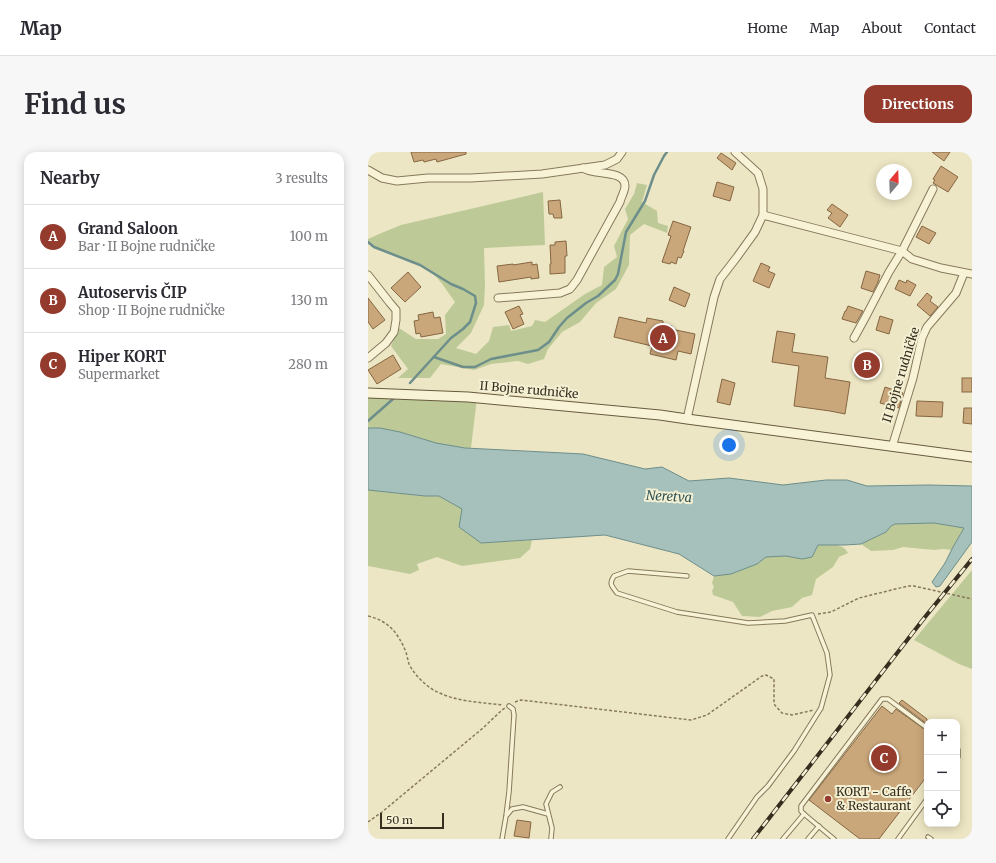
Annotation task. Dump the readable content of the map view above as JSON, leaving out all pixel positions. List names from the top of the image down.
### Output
{
  "streets": {
    "street": ["II Bojne rudničke"]
  },
  "water": ["Neretva"],
  "places": ["KORT - Caffe & Restaurant"],
  "scale_bar": "50 m",
  "north": "top",
  "page": {
    "header": "Map",
    "nav": [
      "Home",
      "Map",
      "About",
      "Contact"
    ],
    "buttons": "Directions",
    "title": "Find us",
    "heading": ["Nearby", "3 results"],
    "list": [
      {
        "mark": "A",
        "name": "Grand Saloon",
        "note": "Bar · II Bojne rudničke",
        "value": "100 m"
      },
      {
        "mark": "B",
        "name": "Autoservis ČIP",
        "note": "Shop · II Bojne rudničke",
        "value": "130 m"
      },
      {
        "mark": "C",
        "name": "Hiper KORT",
        "note": "Supermarket",
        "value": "280 m"
      }
    ],
    "pins": ["A", "B", "C"],
    "map_buttons": ["+", "−"],
    "scale": "50 m"
  }
}
